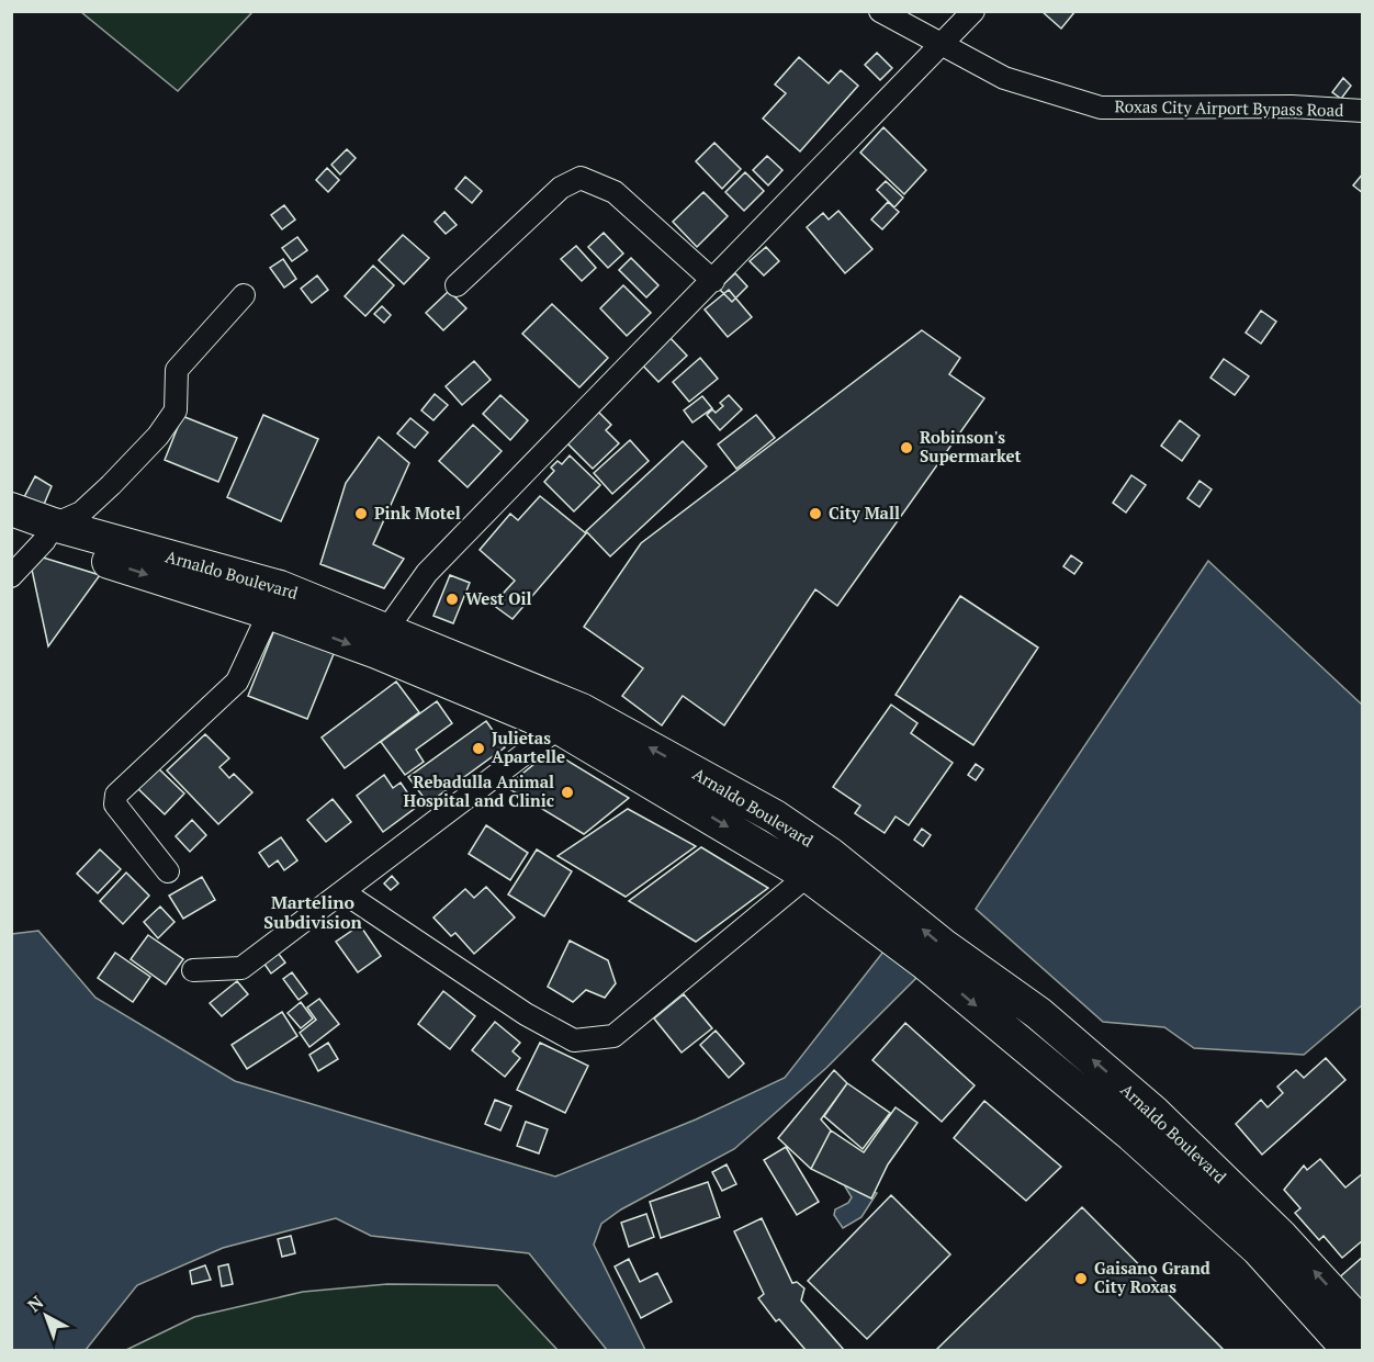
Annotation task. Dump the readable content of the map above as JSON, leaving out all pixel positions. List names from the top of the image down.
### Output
{
  "streets": {
    "highway": ["Arnaldo Boulevard"],
    "street": ["Roxas City Airport Bypass Road"]
  },
  "districts": ["Martelino Subdivision"],
  "places": [
    "Robinson's Supermarket",
    "Pink Motel",
    "City Mall",
    "West Oil",
    "Julietas Apartelle",
    "Rebadulla Animal Hospital and Clinic",
    "Gaisano Grand City Roxas"
  ],
  "north": "top left"
}
